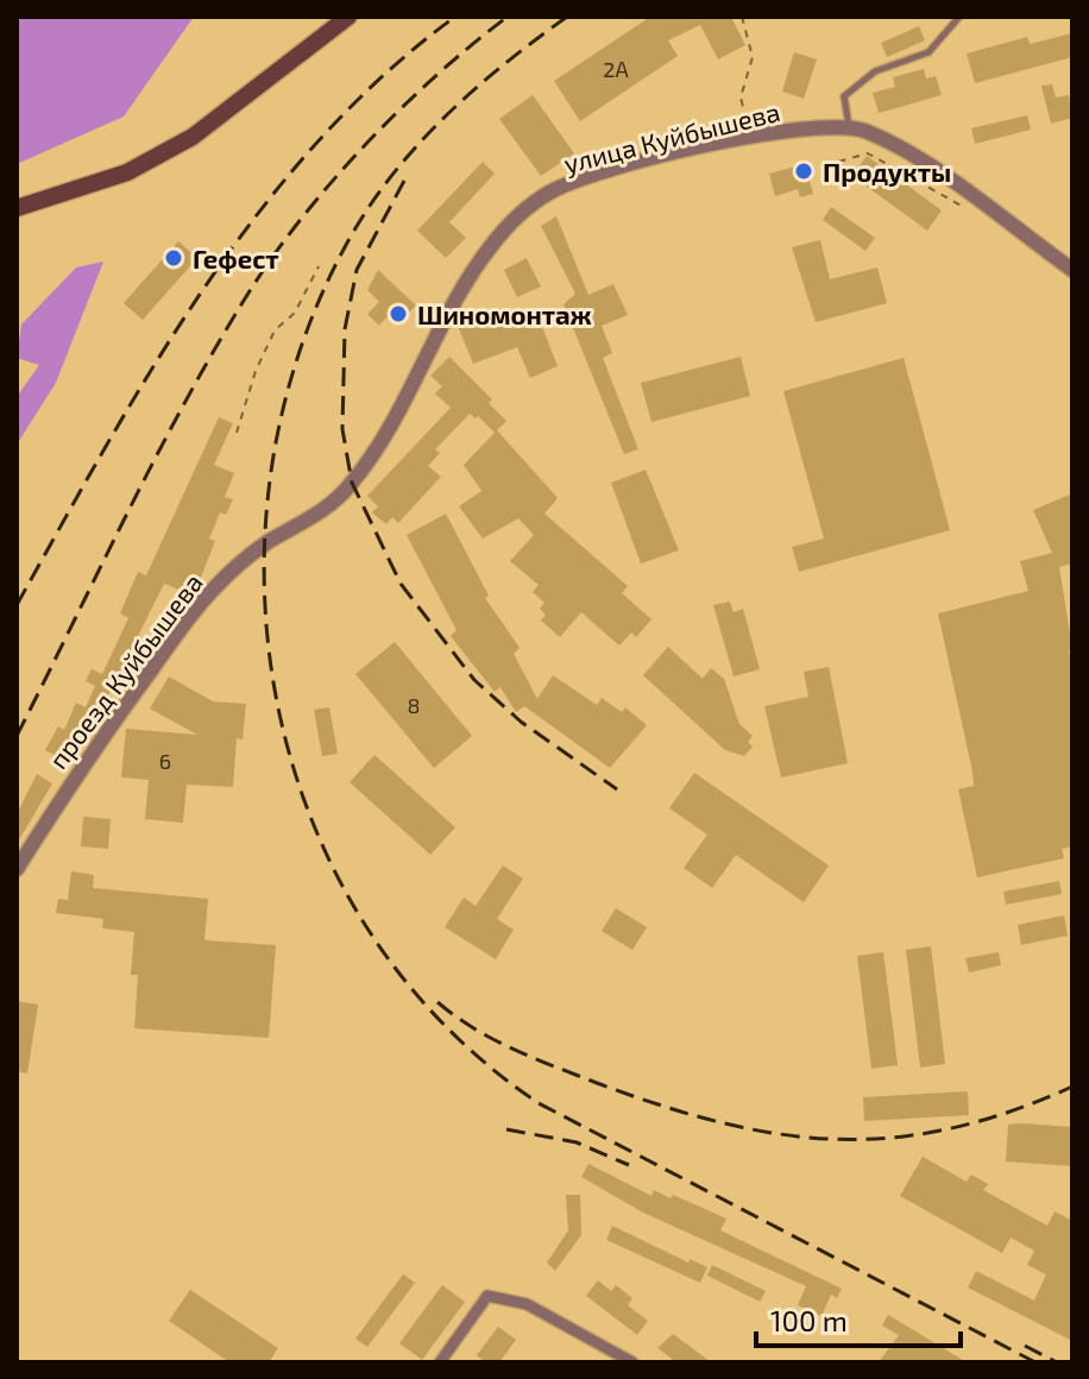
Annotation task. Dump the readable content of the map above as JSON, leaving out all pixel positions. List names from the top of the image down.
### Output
{
  "streets": {
    "street": ["улица Куйбышева", "проезд Куйбышева"]
  },
  "crossings": [
    ["улица Куйбышева", "проезд Куйбышева"]
  ],
  "places": ["Продукты", "Гефест", "Шиномонтаж"],
  "house_numbers": ["2А", "8", "6"],
  "scale_bar": "100 m"
}
